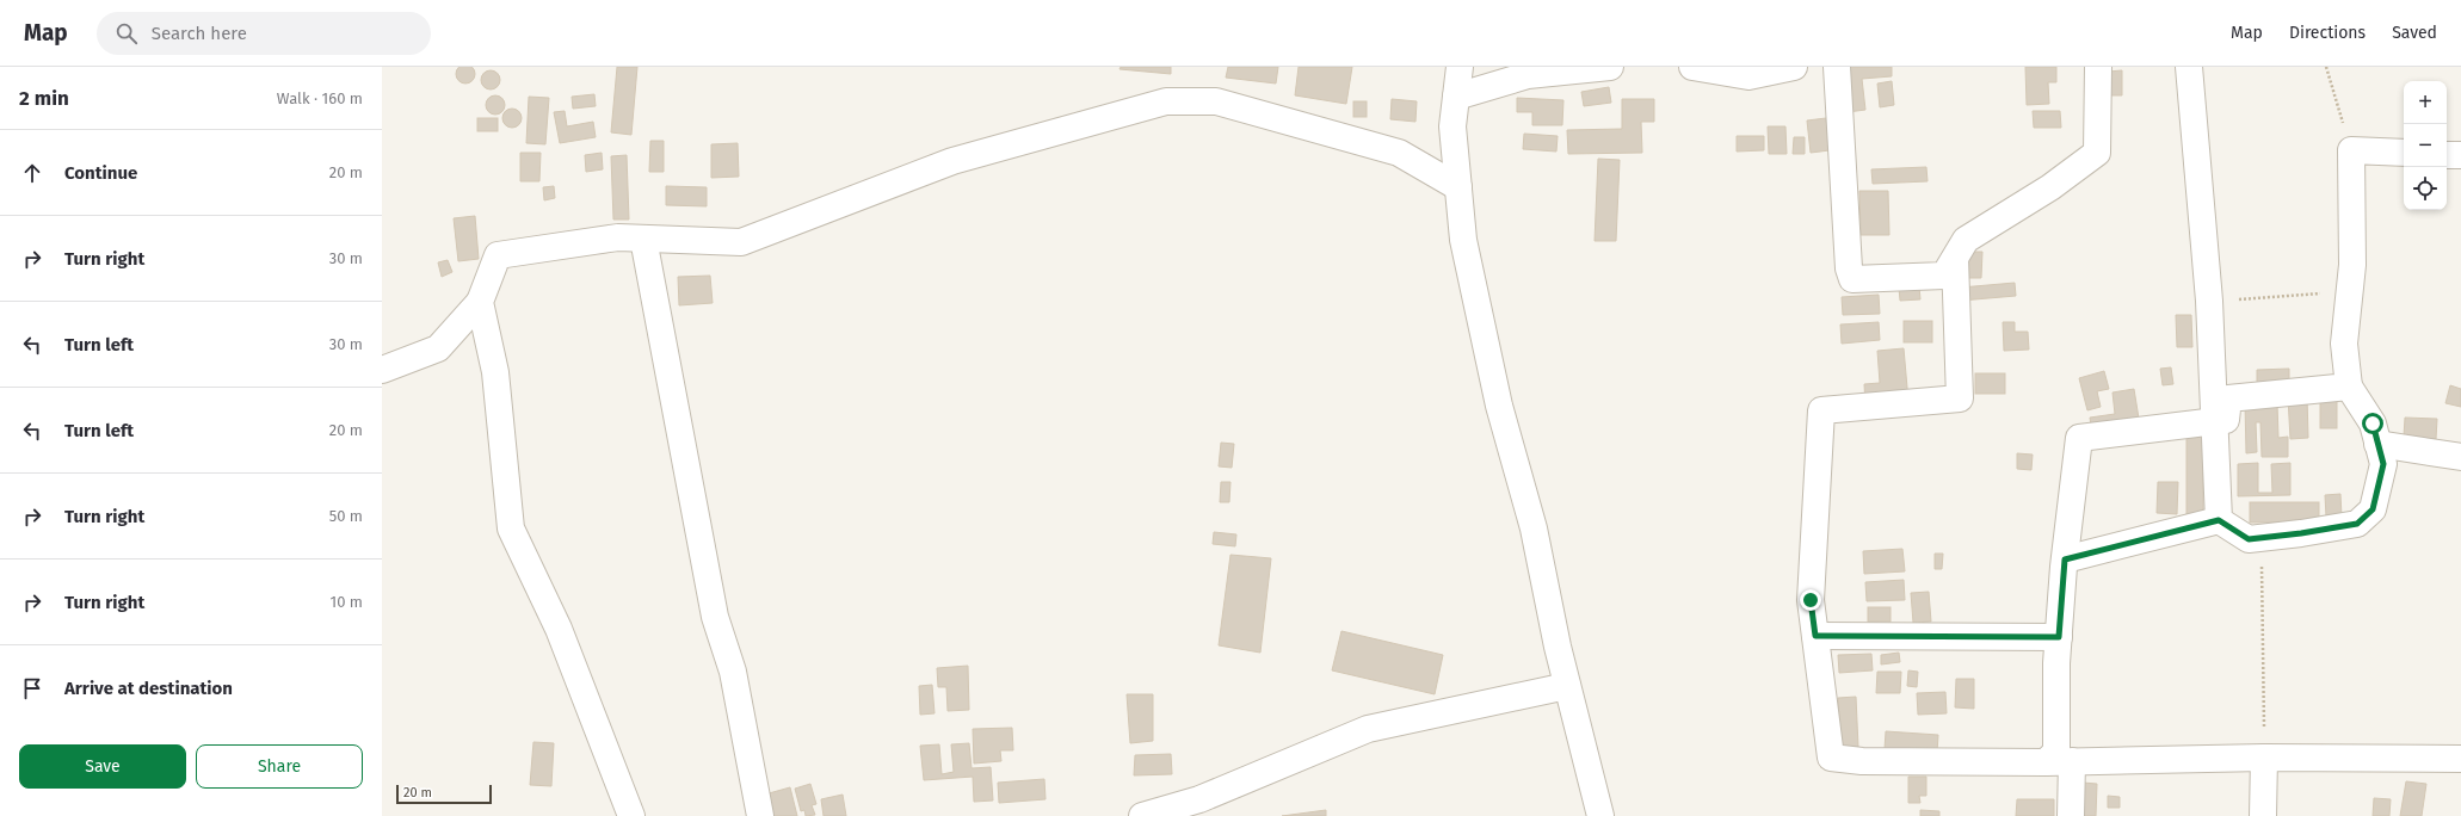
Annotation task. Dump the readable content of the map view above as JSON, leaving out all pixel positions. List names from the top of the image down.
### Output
{
  "scale_bar": "20 m",
  "page": {
    "header": "Map",
    "search": "Search here",
    "nav": ["Map", "Directions", "Saved"],
    "heading": ["2 min", "Walk · 160 m"],
    "map_buttons": ["+", "−"],
    "list": [
      ["Continue", "20 m"],
      ["Turn right", "30 m"],
      ["Turn left", "30 m"],
      ["Turn left", "20 m"],
      ["Turn right", "50 m"],
      ["Turn right", "10 m"],
      "Arrive at destination"
    ],
    "buttons": ["Save", "Share"],
    "scale": "20 m"
  }
}
